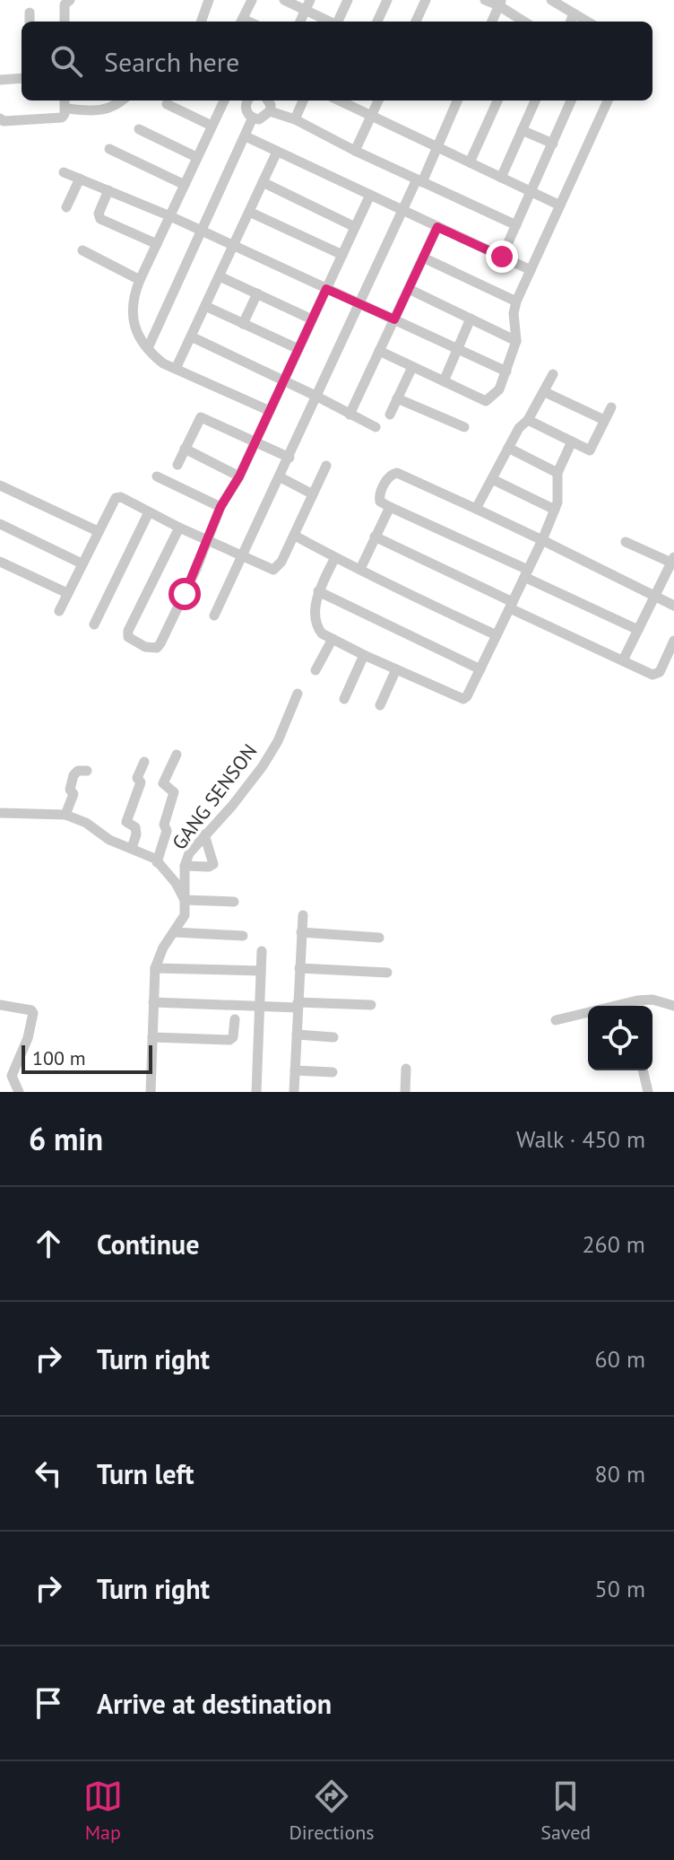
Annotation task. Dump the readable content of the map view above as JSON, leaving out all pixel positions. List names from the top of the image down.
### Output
{
  "streets": {
    "street": ["GANG SENSON"]
  },
  "scale_bar": "100 m",
  "page": {
    "search": "Search here",
    "scale": "100 m",
    "heading": ["6 min", "Walk · 450 m"],
    "list": [
      ["Continue", "260 m"],
      ["Turn right", "60 m"],
      ["Turn left", "80 m"],
      ["Turn right", "50 m"],
      "Arrive at destination"
    ],
    "nav": ["Map", "Directions", "Saved"]
  }
}
